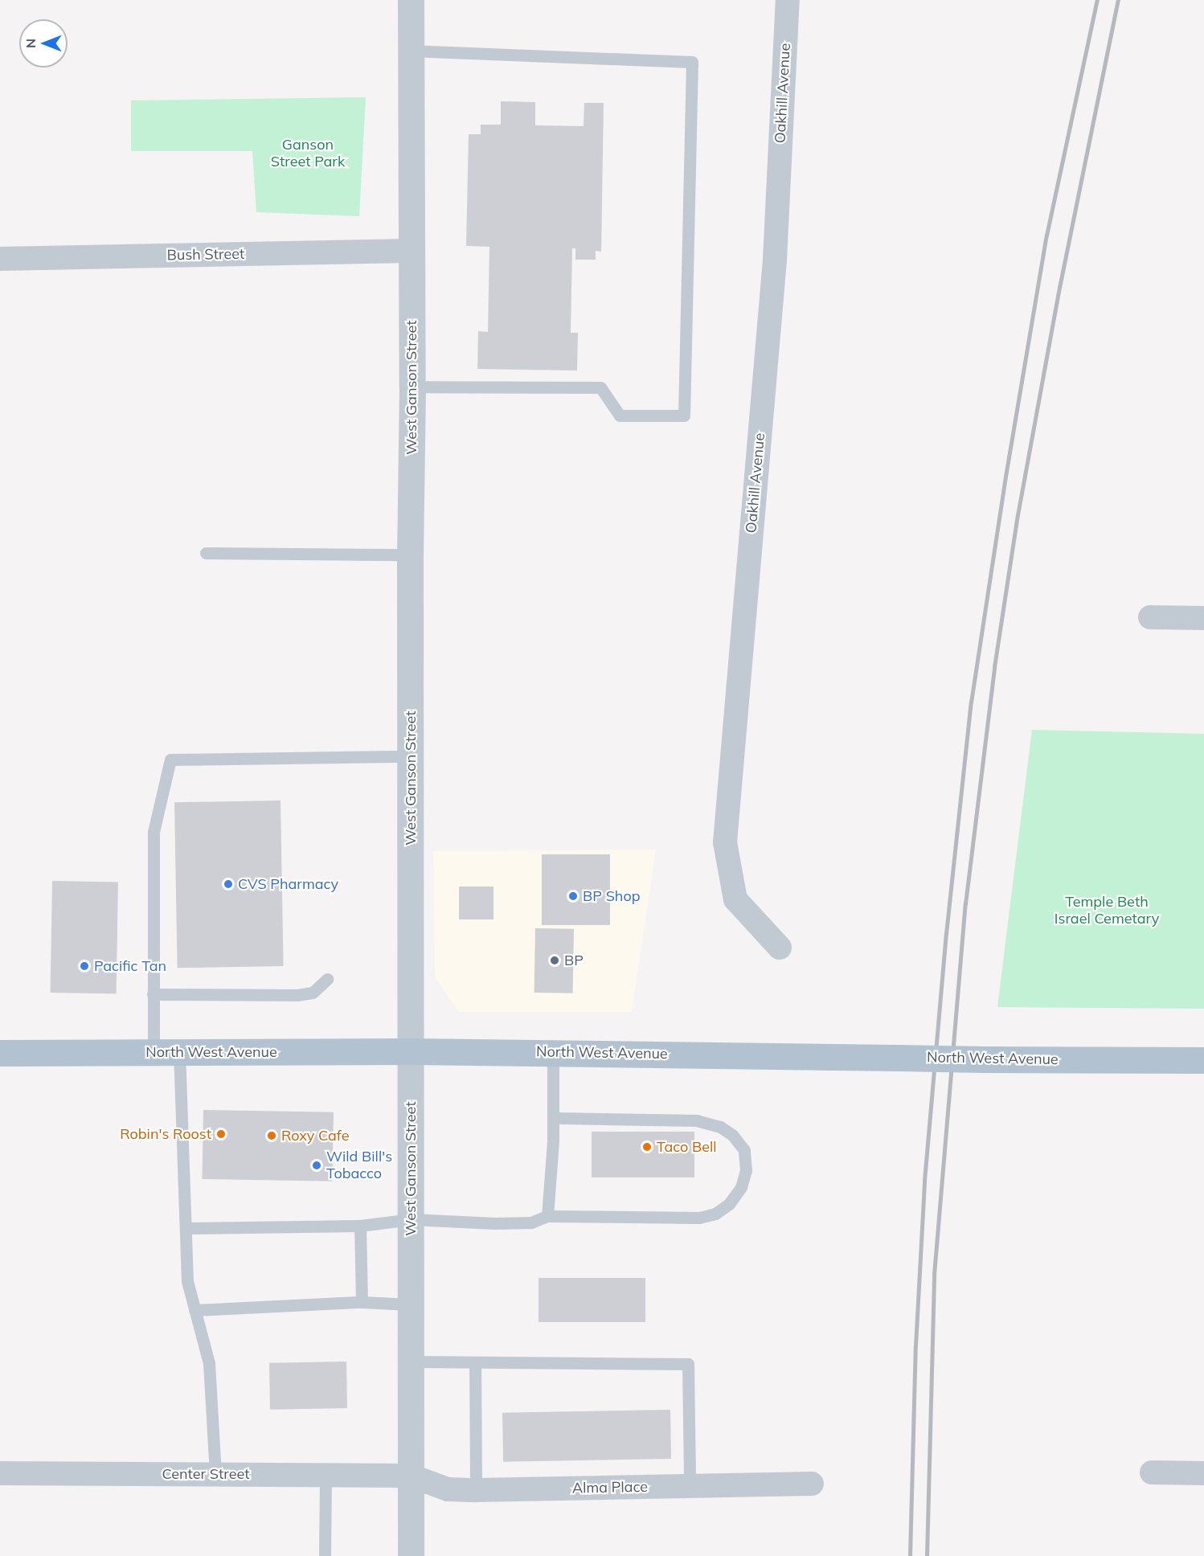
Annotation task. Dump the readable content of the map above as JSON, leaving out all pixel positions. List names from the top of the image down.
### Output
{
  "streets": {
    "main road": ["North West Avenue"],
    "street": [
      "Oakhill Avenue",
      "Bush Street",
      "West Ganson Street",
      "Center Street",
      "Alma Place"
    ]
  },
  "crossings": [
    ["Bush Street", "West Ganson Street"],
    ["West Ganson Street", "North West Avenue"],
    ["West Ganson Street", "Center Street"],
    ["West Ganson Street", "Alma Place"],
    ["Center Street", "Alma Place"]
  ],
  "parks": ["Ganson Street Park", "Temple Beth Israel Cemetary"],
  "places": [
    "CVS Pharmacy",
    "BP Shop",
    "BP",
    "Pacific Tan",
    "Robin's Roost",
    "Roxy Cafe",
    "Taco Bell",
    "Wild Bill's Tobacco"
  ],
  "north": "left"
}
